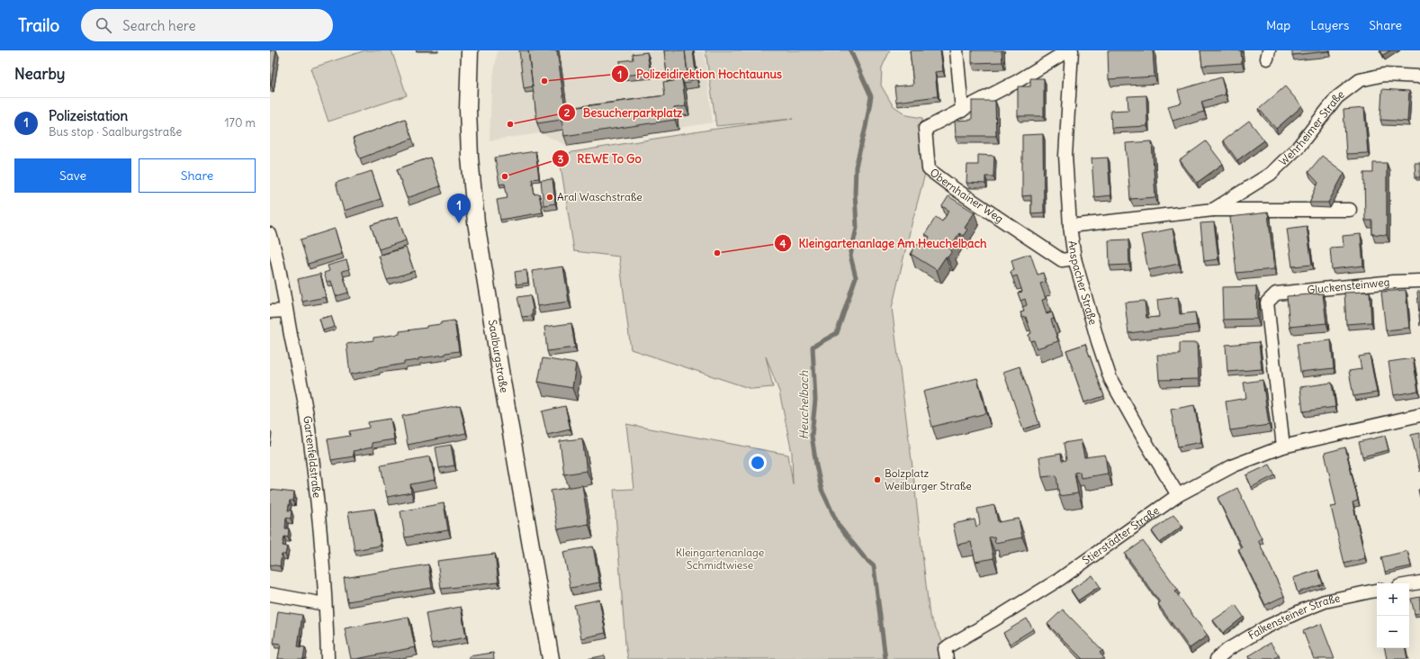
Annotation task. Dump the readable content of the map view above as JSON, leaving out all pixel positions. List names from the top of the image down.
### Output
{
  "streets": {
    "street": [
      "Wehrheimer Straße",
      "Obernhainer Weg",
      "Anspacher Straße",
      "Gluckensteinweg",
      "Saalburgstraße",
      "Gartenfeldstraße",
      "Stierstädter Straße",
      "Falkensteiner Straße"
    ]
  },
  "crossings": [
    ["Wehrheimer Straße", "Anspacher Straße"],
    ["Obernhainer Weg", "Anspacher Straße"],
    ["Anspacher Straße", "Stierstädter Straße"],
    ["Gluckensteinweg", "Stierstädter Straße"]
  ],
  "water": ["Heuchelbach"],
  "parks": ["Kleingartenanlage Schmidtwiese"],
  "places": [
    "Polizeidirektion Hochtaunus",
    "Besucherparkplatz",
    "REWE To Go",
    "Aral Waschstraße",
    "Kleingartenanlage Am Heuchelbach",
    "Bolzplatz Weilburger Straße"
  ],
  "page": {
    "header": "Trailo",
    "search": "Search here",
    "nav": ["Map", "Layers", "Share"],
    "heading": "Nearby",
    "list": [
      {
        "mark": "1",
        "name": "Polizeistation",
        "note": "Bus stop · Saalburgstraße",
        "value": "170 m"
      }
    ],
    "buttons": ["Save", "Share"],
    "pins": "1",
    "map_buttons": ["+", "−"]
  }
}
